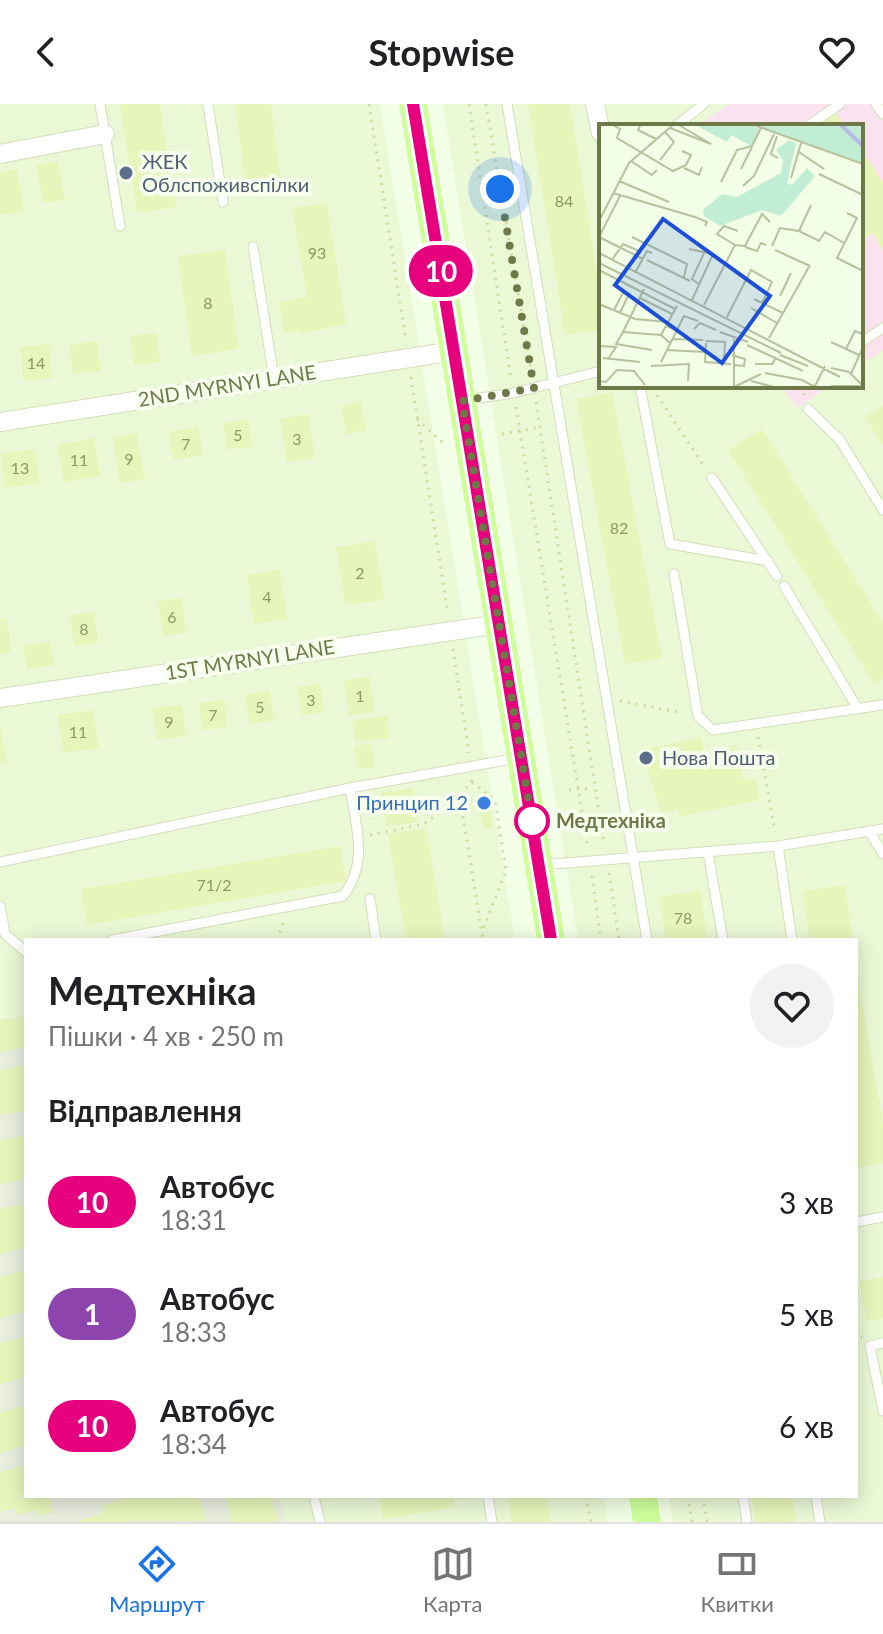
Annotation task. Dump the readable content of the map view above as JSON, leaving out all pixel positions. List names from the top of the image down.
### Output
{
  "streets": {
    "street": ["2ND MYRNYI LANE", "1ST MYRNYI LANE"]
  },
  "places": [
    "ЖЕК Облспоживспілки",
    "Нова Пошта",
    "Принцип 12",
    "Медтехніка"
  ],
  "lines": ["bus line 10"],
  "house_numbers": [
    "84",
    "93",
    "8",
    "14",
    "5",
    "3",
    "7",
    "9",
    "11",
    "13",
    "82",
    "2",
    "4",
    "6",
    "8",
    "1",
    "3",
    "5",
    "7",
    "9",
    "11",
    "71/2",
    "78"
  ],
  "page": {
    "header": "Stopwise",
    "on_map": "10",
    "heading": [
      ["Медтехніка", "Пішки · 4 хв · 250 m"],
      "Відправлення"
    ],
    "list": [
      {
        "mark": "10",
        "name": "Автобус",
        "note": "18:31",
        "value": "3 хв"
      },
      {
        "mark": "1",
        "name": "Автобус",
        "note": "18:33",
        "value": "5 хв"
      },
      {
        "mark": "10",
        "name": "Автобус",
        "note": "18:34",
        "value": "6 хв"
      }
    ],
    "tabs": ["Маршрут", "Карта", "Квитки"]
  }
}
